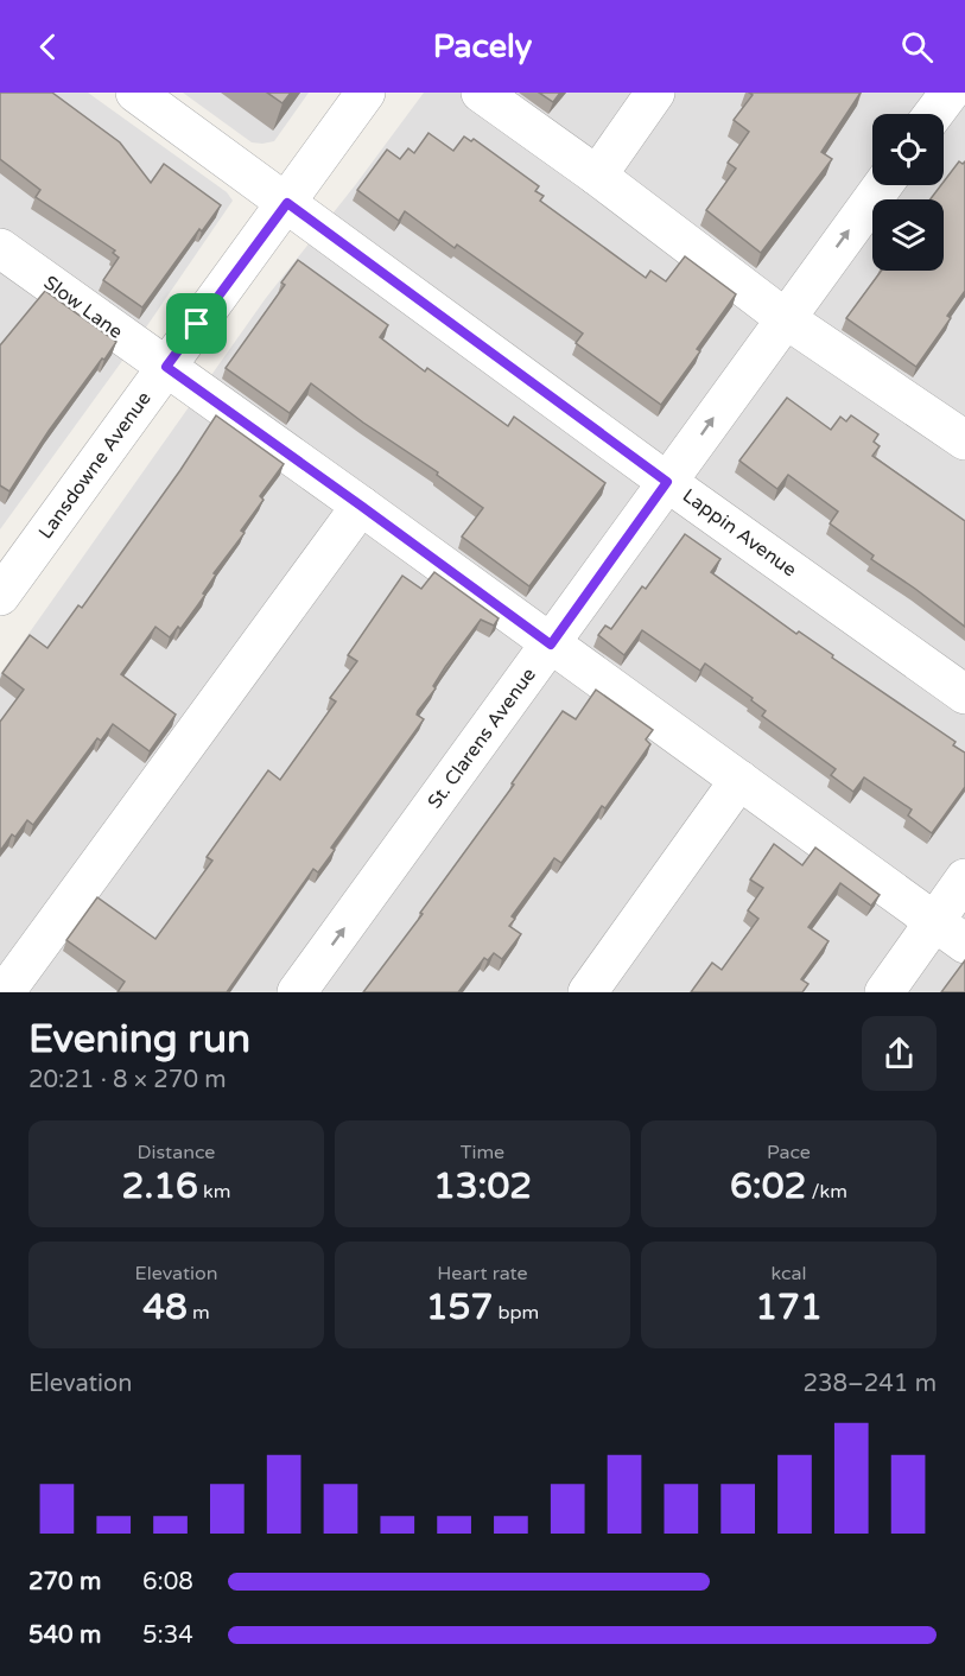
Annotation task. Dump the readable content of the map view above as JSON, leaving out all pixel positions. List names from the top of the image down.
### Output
{
  "streets": {
    "street": [
      "Slow Lane",
      "Lansdowne Avenue",
      "Lappin Avenue",
      "St. Clarens Avenue"
    ]
  },
  "crossings": [
    ["Slow Lane", "Lansdowne Avenue"],
    ["Slow Lane", "St. Clarens Avenue"],
    ["Lansdowne Avenue", "Lappin Avenue"],
    ["Lappin Avenue", "St. Clarens Avenue"]
  ],
  "page": {
    "header": "Pacely",
    "heading": ["Evening run", "20:21 · 8 × 270 m"],
    "stats": [
      ["Distance", "2.16 km"],
      ["Time", "13:02"],
      ["Pace", "6:02 /km"],
      ["Elevation", "48 m"],
      ["Heart rate", "157 bpm"],
      ["kcal", "171"]
    ],
    "chart": ["Elevation", "238–241 m"],
    "list": [
      {
        "name": "270 m",
        "note": "6:08"
      },
      {
        "name": "540 m",
        "note": "5:34"
      }
    ]
  }
}
